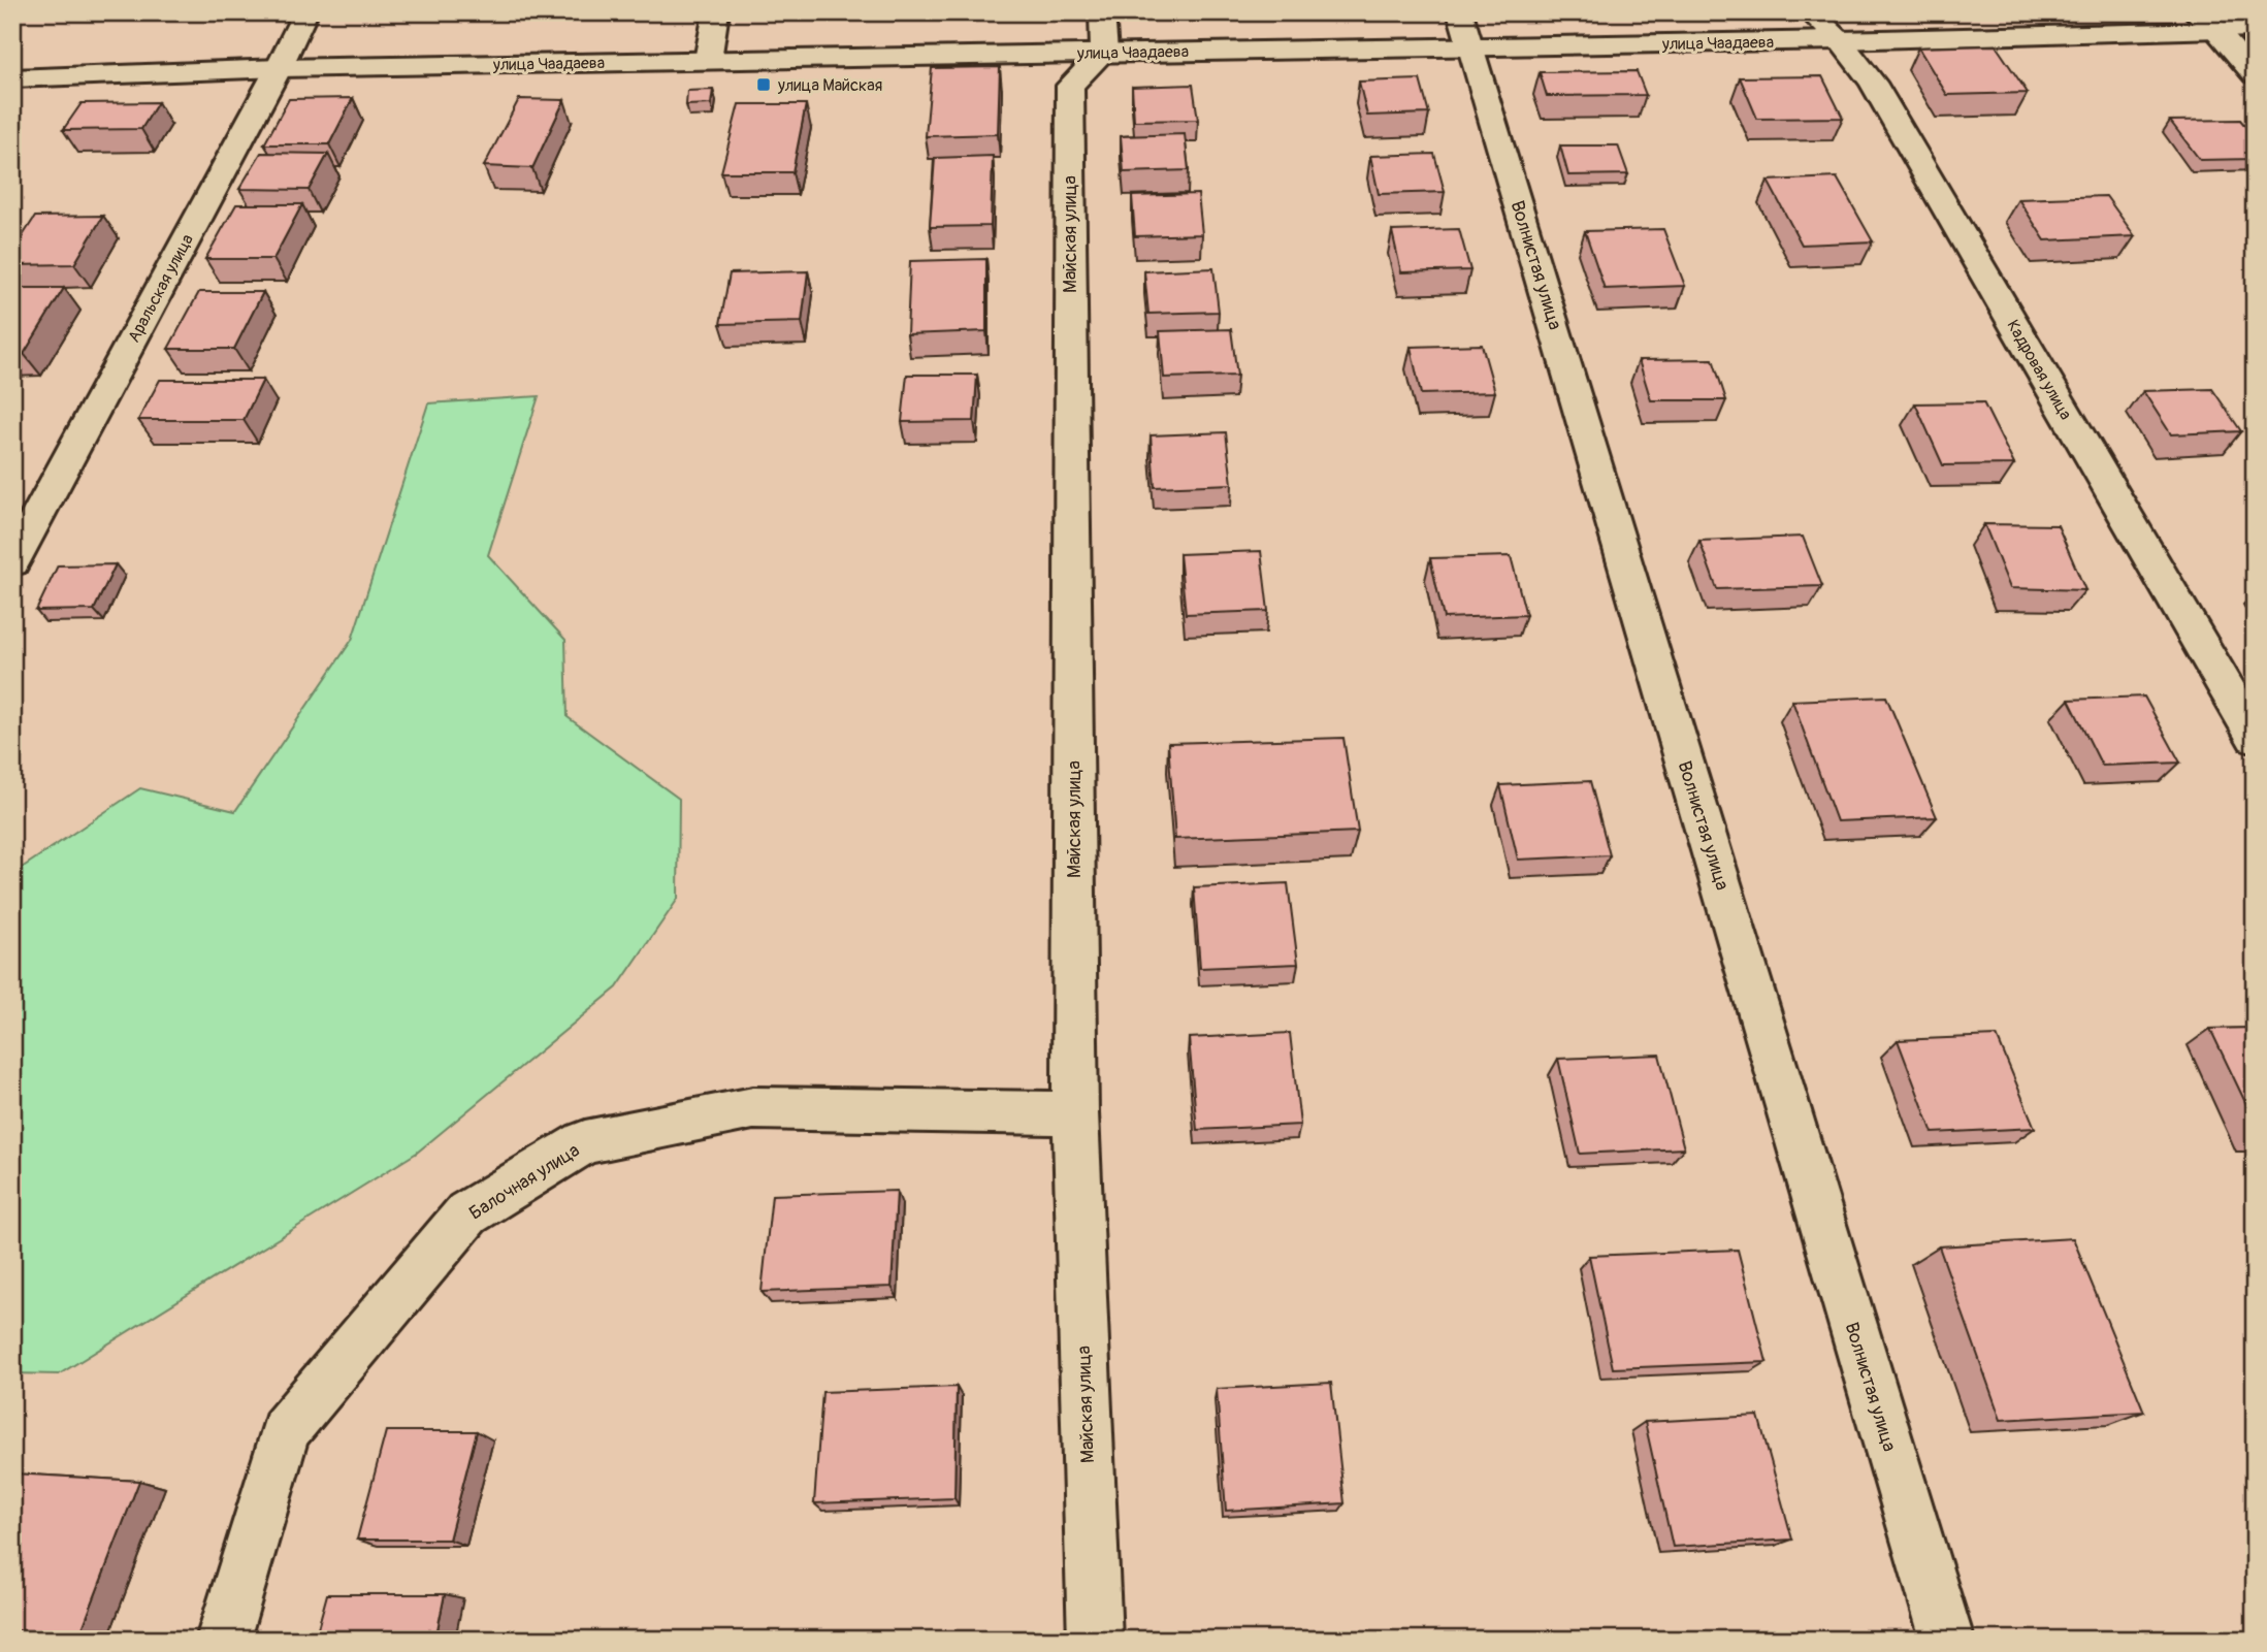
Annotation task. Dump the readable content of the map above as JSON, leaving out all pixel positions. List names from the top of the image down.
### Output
{
  "streets": {
    "street": [
      "улица Чаадаева",
      "Майская улица",
      "Волнистая улица",
      "Аральская улица",
      "Кадровая улица",
      "Балочная улица"
    ]
  },
  "crossings": [
    ["улица Чаадаева", "Майская улица"],
    ["улица Чаадаева", "Волнистая улица"],
    ["улица Чаадаева", "Аральская улица"],
    ["улица Чаадаева", "Кадровая улица"],
    ["Майская улица", "Балочная улица"]
  ],
  "places": {
    "transit": ["улица Майская"]
  }
}
